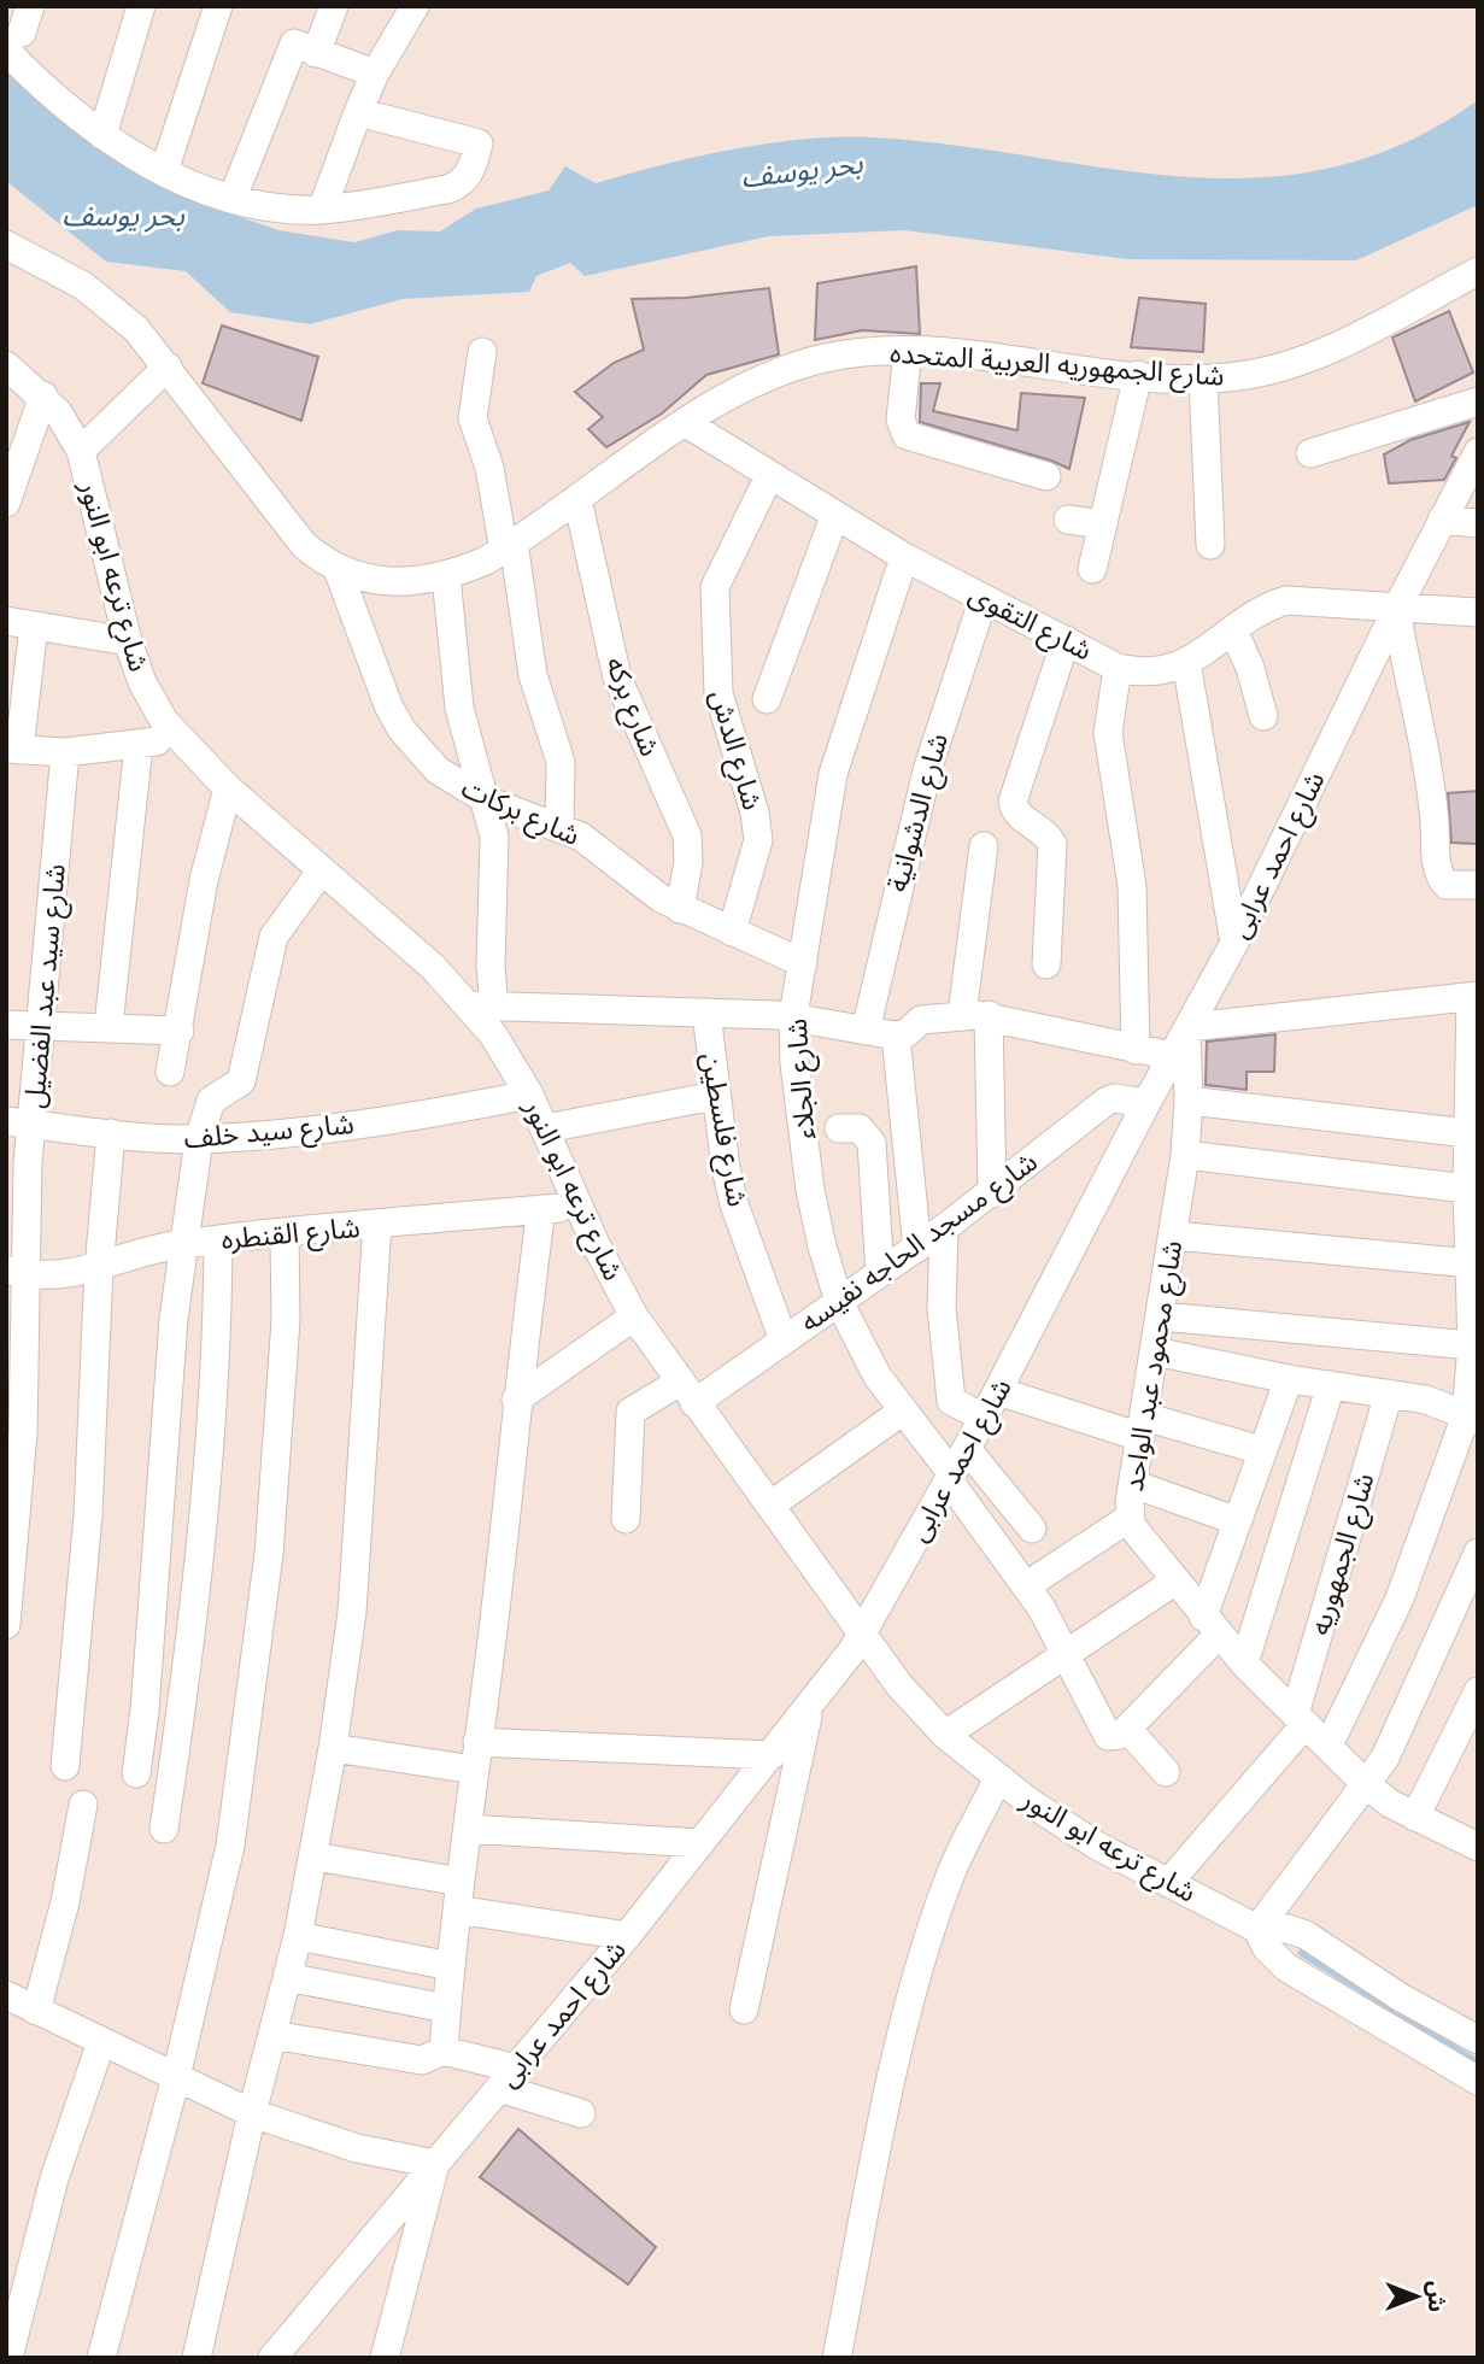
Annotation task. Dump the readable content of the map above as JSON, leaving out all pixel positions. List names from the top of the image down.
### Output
{
  "streets": {
    "street": [
      "شارع الجمهوريه العربية المتحده",
      "شارع ترعه ابو النور",
      "شارع التقوى",
      "شارع بركه",
      "شارع الدش",
      "شارع بركات",
      "شارع الدشوانية",
      "شارع احمد عرابى",
      "شارع سيد عبد الفضيل",
      "شارع الجلاء",
      "شارع فلسطين",
      "شارع سيد خلف",
      "شارع القنطره",
      "شارع مسجد الحاجه نفيسه",
      "شارع محمود عبد الواحد",
      "شارع الجمهوريه"
    ]
  },
  "crossings": [
    ["شارع الجمهوريه العربية المتحده", "شارع التقوى"],
    ["شارع الجمهوريه العربية المتحده", "شارع بركه"],
    ["شارع الجمهوريه العربية المتحده", "شارع بركات"],
    ["شارع ترعه ابو النور", "شارع احمد عرابى"],
    ["شارع ترعه ابو النور", "شارع سيد خلف"],
    ["شارع ترعه ابو النور", "شارع القنطره"],
    ["شارع ترعه ابو النور", "شارع مسجد الحاجه نفيسه"],
    ["شارع التقوى", "شارع الدش"],
    ["شارع التقوى", "شارع الدشوانية"],
    ["شارع التقوى", "شارع احمد عرابى"],
    ["شارع التقوى", "شارع الجلاء"],
    ["شارع بركه", "شارع بركات"],
    ["شارع الدش", "شارع بركات"],
    ["شارع بركات", "شارع الجلاء"],
    ["شارع احمد عرابى", "شارع الجلاء"],
    ["شارع احمد عرابى", "شارع مسجد الحاجه نفيسه"],
    ["شارع احمد عرابى", "شارع محمود عبد الواحد"],
    ["شارع سيد عبد الفضيل", "شارع سيد خلف"],
    ["شارع سيد عبد الفضيل", "شارع القنطره"],
    ["شارع الجلاء", "شارع مسجد الحاجه نفيسه"],
    ["شارع فلسطين", "شارع مسجد الحاجه نفيسه"],
    ["شارع محمود عبد الواحد", "شارع الجمهوريه"]
  ],
  "water": ["بحر يوسف"],
  "north": "right"
}
